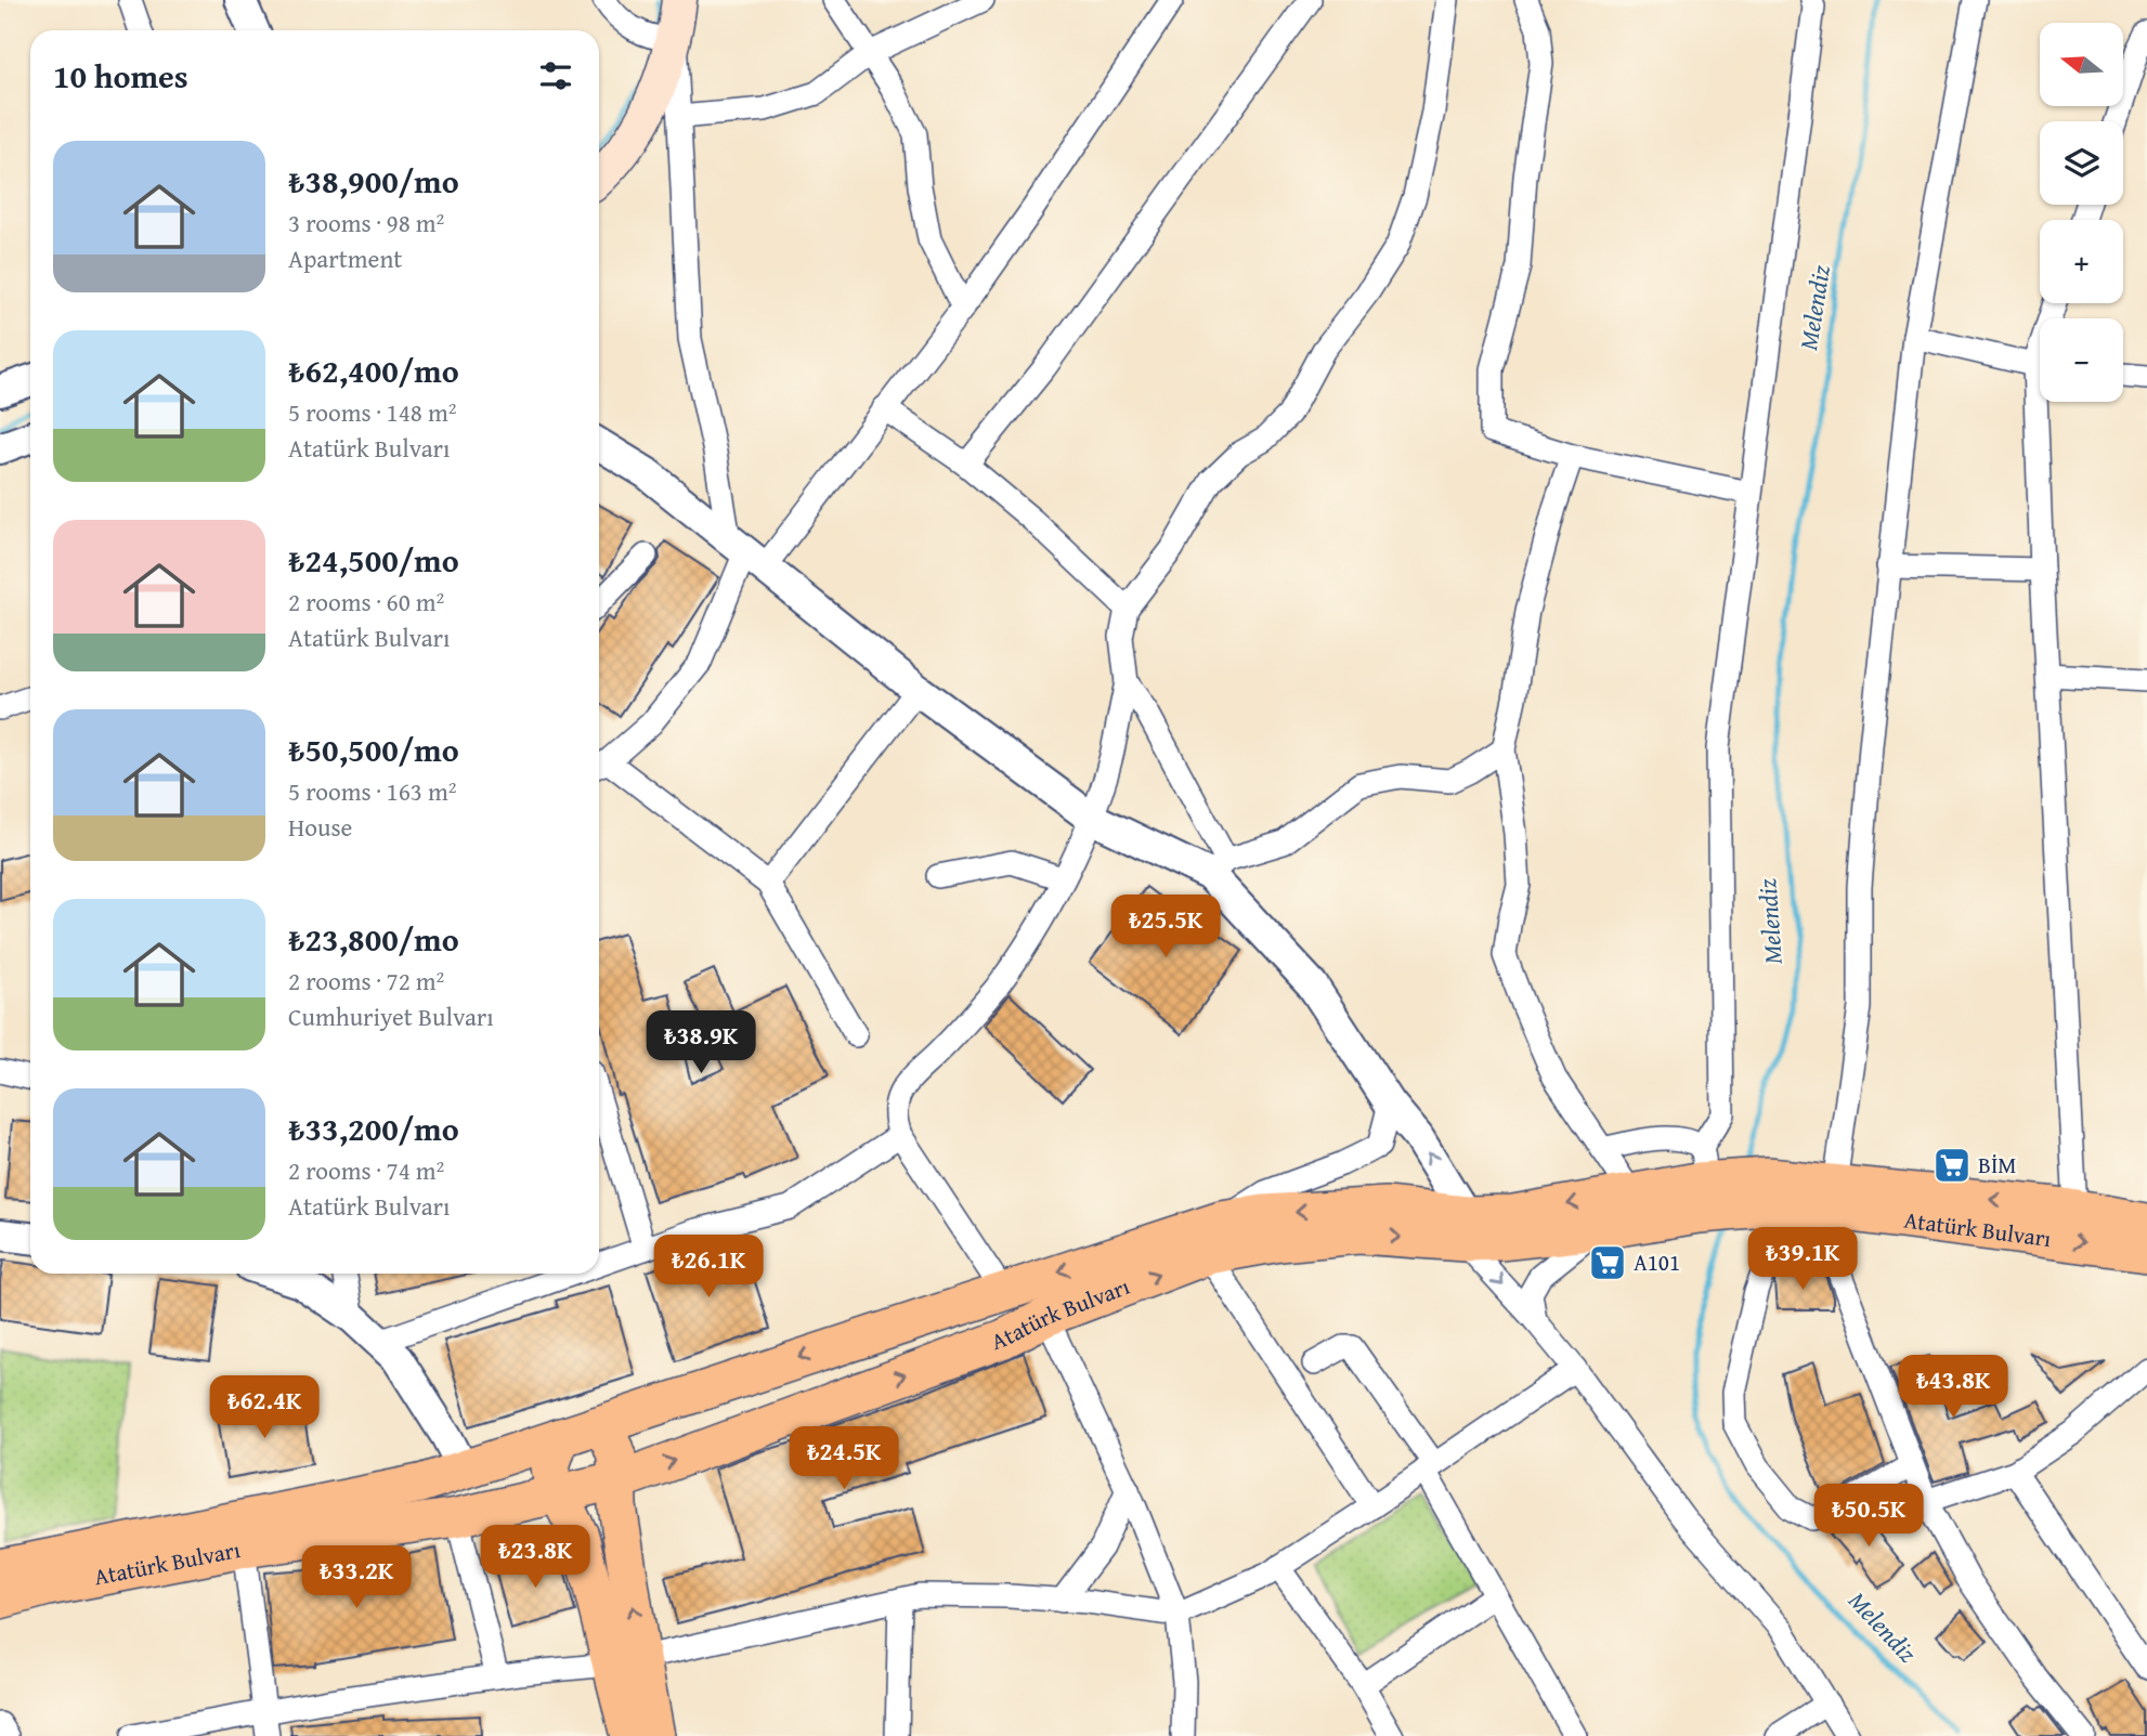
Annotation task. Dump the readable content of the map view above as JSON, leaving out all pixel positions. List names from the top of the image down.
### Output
{
  "streets": {
    "main road": ["Atatürk Bulvarı"]
  },
  "water": ["Melendiz"],
  "places": {
    "supermarket": ["BİM", "A101"]
  },
  "north": "left",
  "page": {
    "map_buttons": ["+", "−"],
    "heading": "10 homes",
    "list": [
      {
        "name": "₺38,900/mo",
        "note": "3 rooms · 98 m² · Apartment"
      },
      {
        "name": "₺62,400/mo",
        "note": "5 rooms · 148 m² · Atatürk Bulvarı"
      },
      {
        "name": "₺24,500/mo",
        "note": "2 rooms · 60 m² · Atatürk Bulvarı"
      },
      {
        "name": "₺50,500/mo",
        "note": "5 rooms · 163 m² · House"
      },
      {
        "name": "₺23,800/mo",
        "note": "2 rooms · 72 m² · Cumhuriyet Bulvarı"
      },
      {
        "name": "₺33,200/mo",
        "note": "2 rooms · 74 m² · Atatürk Bulvarı"
      }
    ],
    "price": [
      "₺25.5K",
      "₺38.9K",
      "₺39.1K",
      "₺26.1K",
      "₺43.8K",
      "₺62.4K",
      "₺24.5K",
      "₺50.5K",
      "₺23.8K",
      "₺33.2K"
    ]
  }
}
